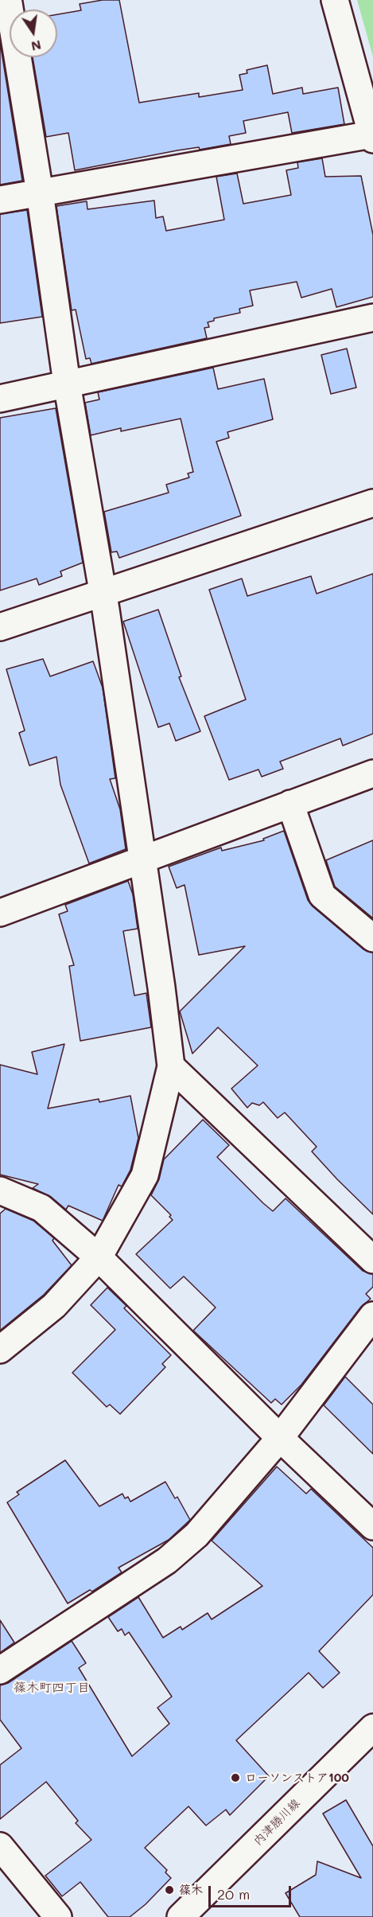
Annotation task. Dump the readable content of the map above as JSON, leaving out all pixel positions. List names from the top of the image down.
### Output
{
  "streets": {
    "street": ["内津勝川線"]
  },
  "districts": ["篠木町四丁目"],
  "places": ["ローソンストア100", "篠木"],
  "scale_bar": "20 m",
  "north": "bottom"
}
